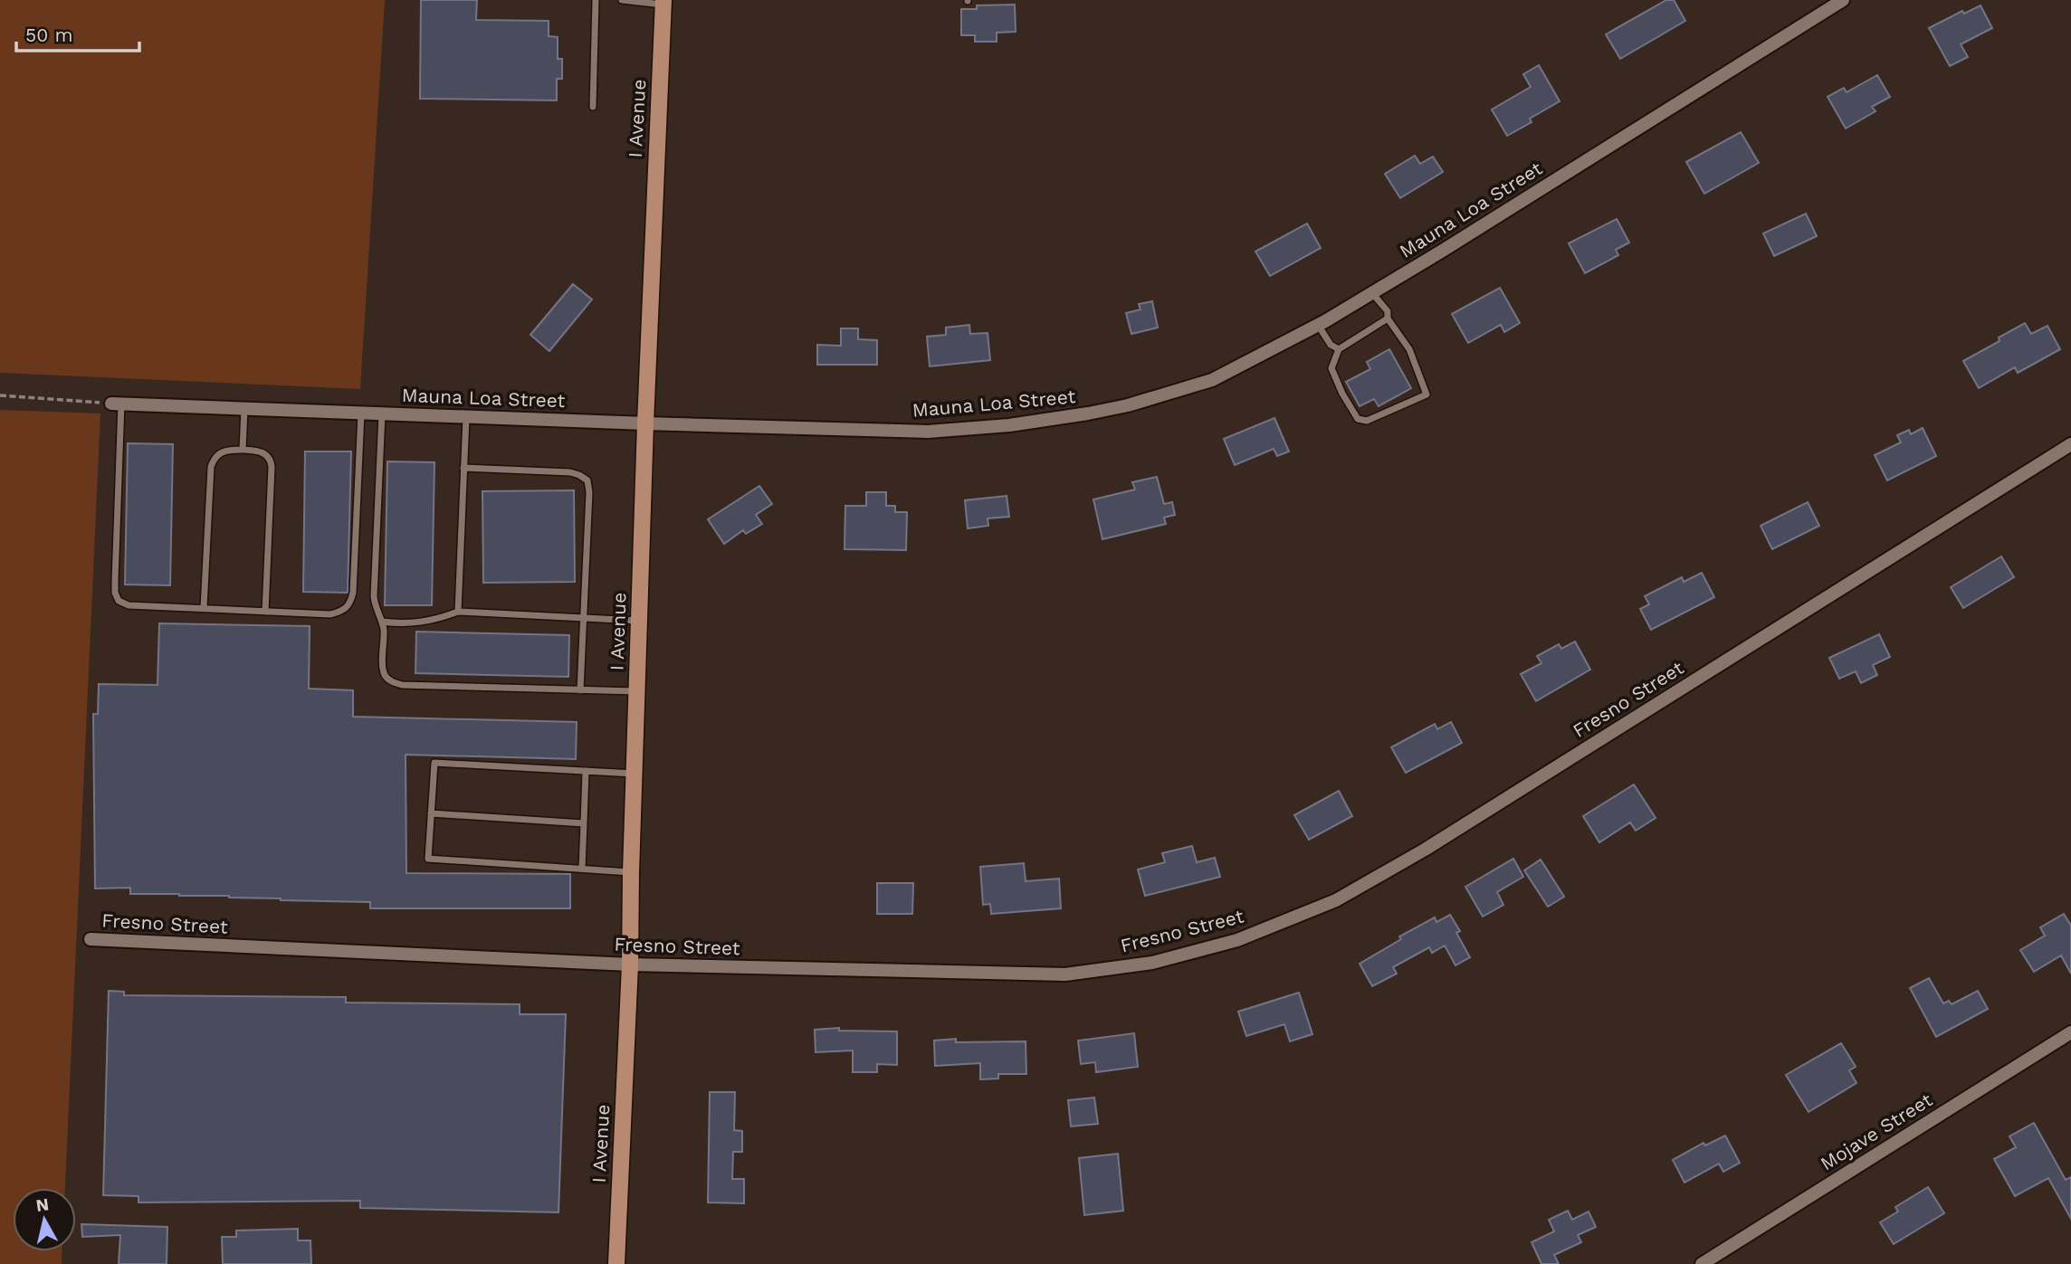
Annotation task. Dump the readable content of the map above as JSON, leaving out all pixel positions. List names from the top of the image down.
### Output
{
  "streets": {
    "main road": ["I Avenue"],
    "street": ["Mauna Loa Street", "Fresno Street", "Mojave Street"]
  },
  "crossings": [
    ["I Avenue", "Mauna Loa Street"],
    ["I Avenue", "Fresno Street"]
  ],
  "scale_bar": "50 m",
  "north": "top"
}
